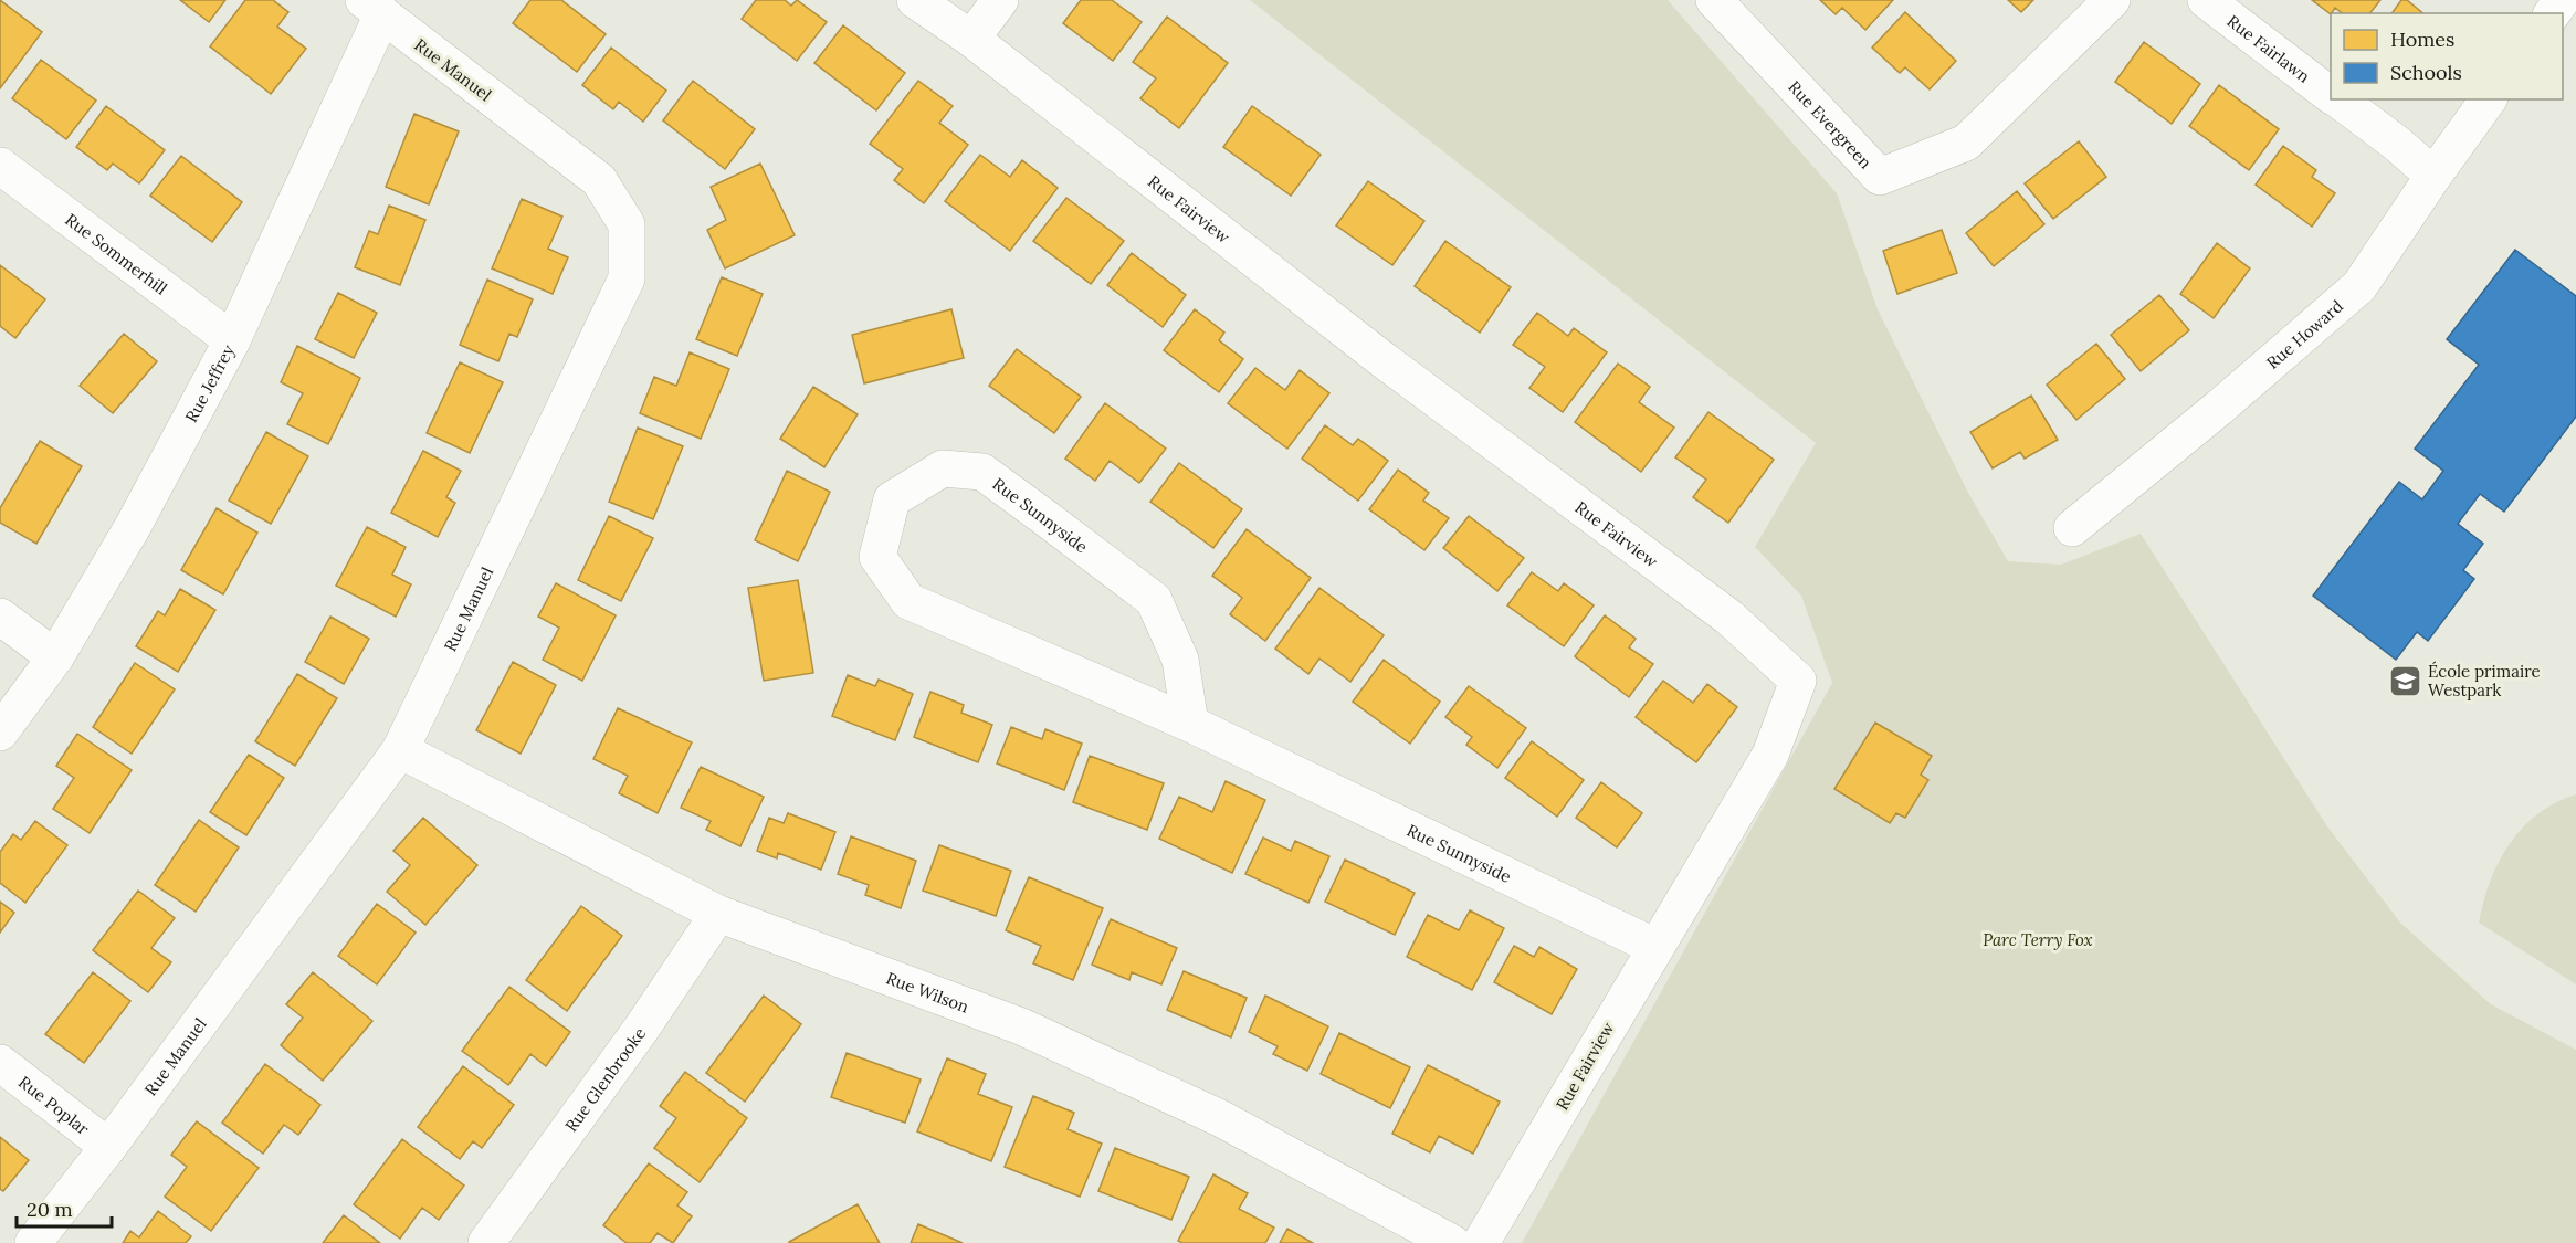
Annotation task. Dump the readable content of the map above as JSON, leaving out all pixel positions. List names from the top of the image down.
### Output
{
  "streets": {
    "street": [
      "Rue Fairlawn",
      "Rue Manuel",
      "Rue Evergreen",
      "Rue Fairview",
      "Rue Sommerhill",
      "Rue Howard",
      "Rue Jeffrey",
      "Rue Sunnyside",
      "Rue Wilson",
      "Rue Glenbrooke",
      "Rue Poplar"
    ]
  },
  "crossings": [
    ["Rue Fairlawn", "Rue Howard"],
    ["Rue Manuel", "Rue Jeffrey"],
    ["Rue Manuel", "Rue Wilson"],
    ["Rue Manuel", "Rue Poplar"],
    ["Rue Fairview", "Rue Sunnyside"],
    ["Rue Sommerhill", "Rue Jeffrey"],
    ["Rue Wilson", "Rue Glenbrooke"]
  ],
  "parks": ["Parc Terry Fox"],
  "places": {
    "school or university": ["École primaire Westpark"]
  },
  "legend": ["Homes", "Schools"],
  "scale_bar": "20 m"
}
